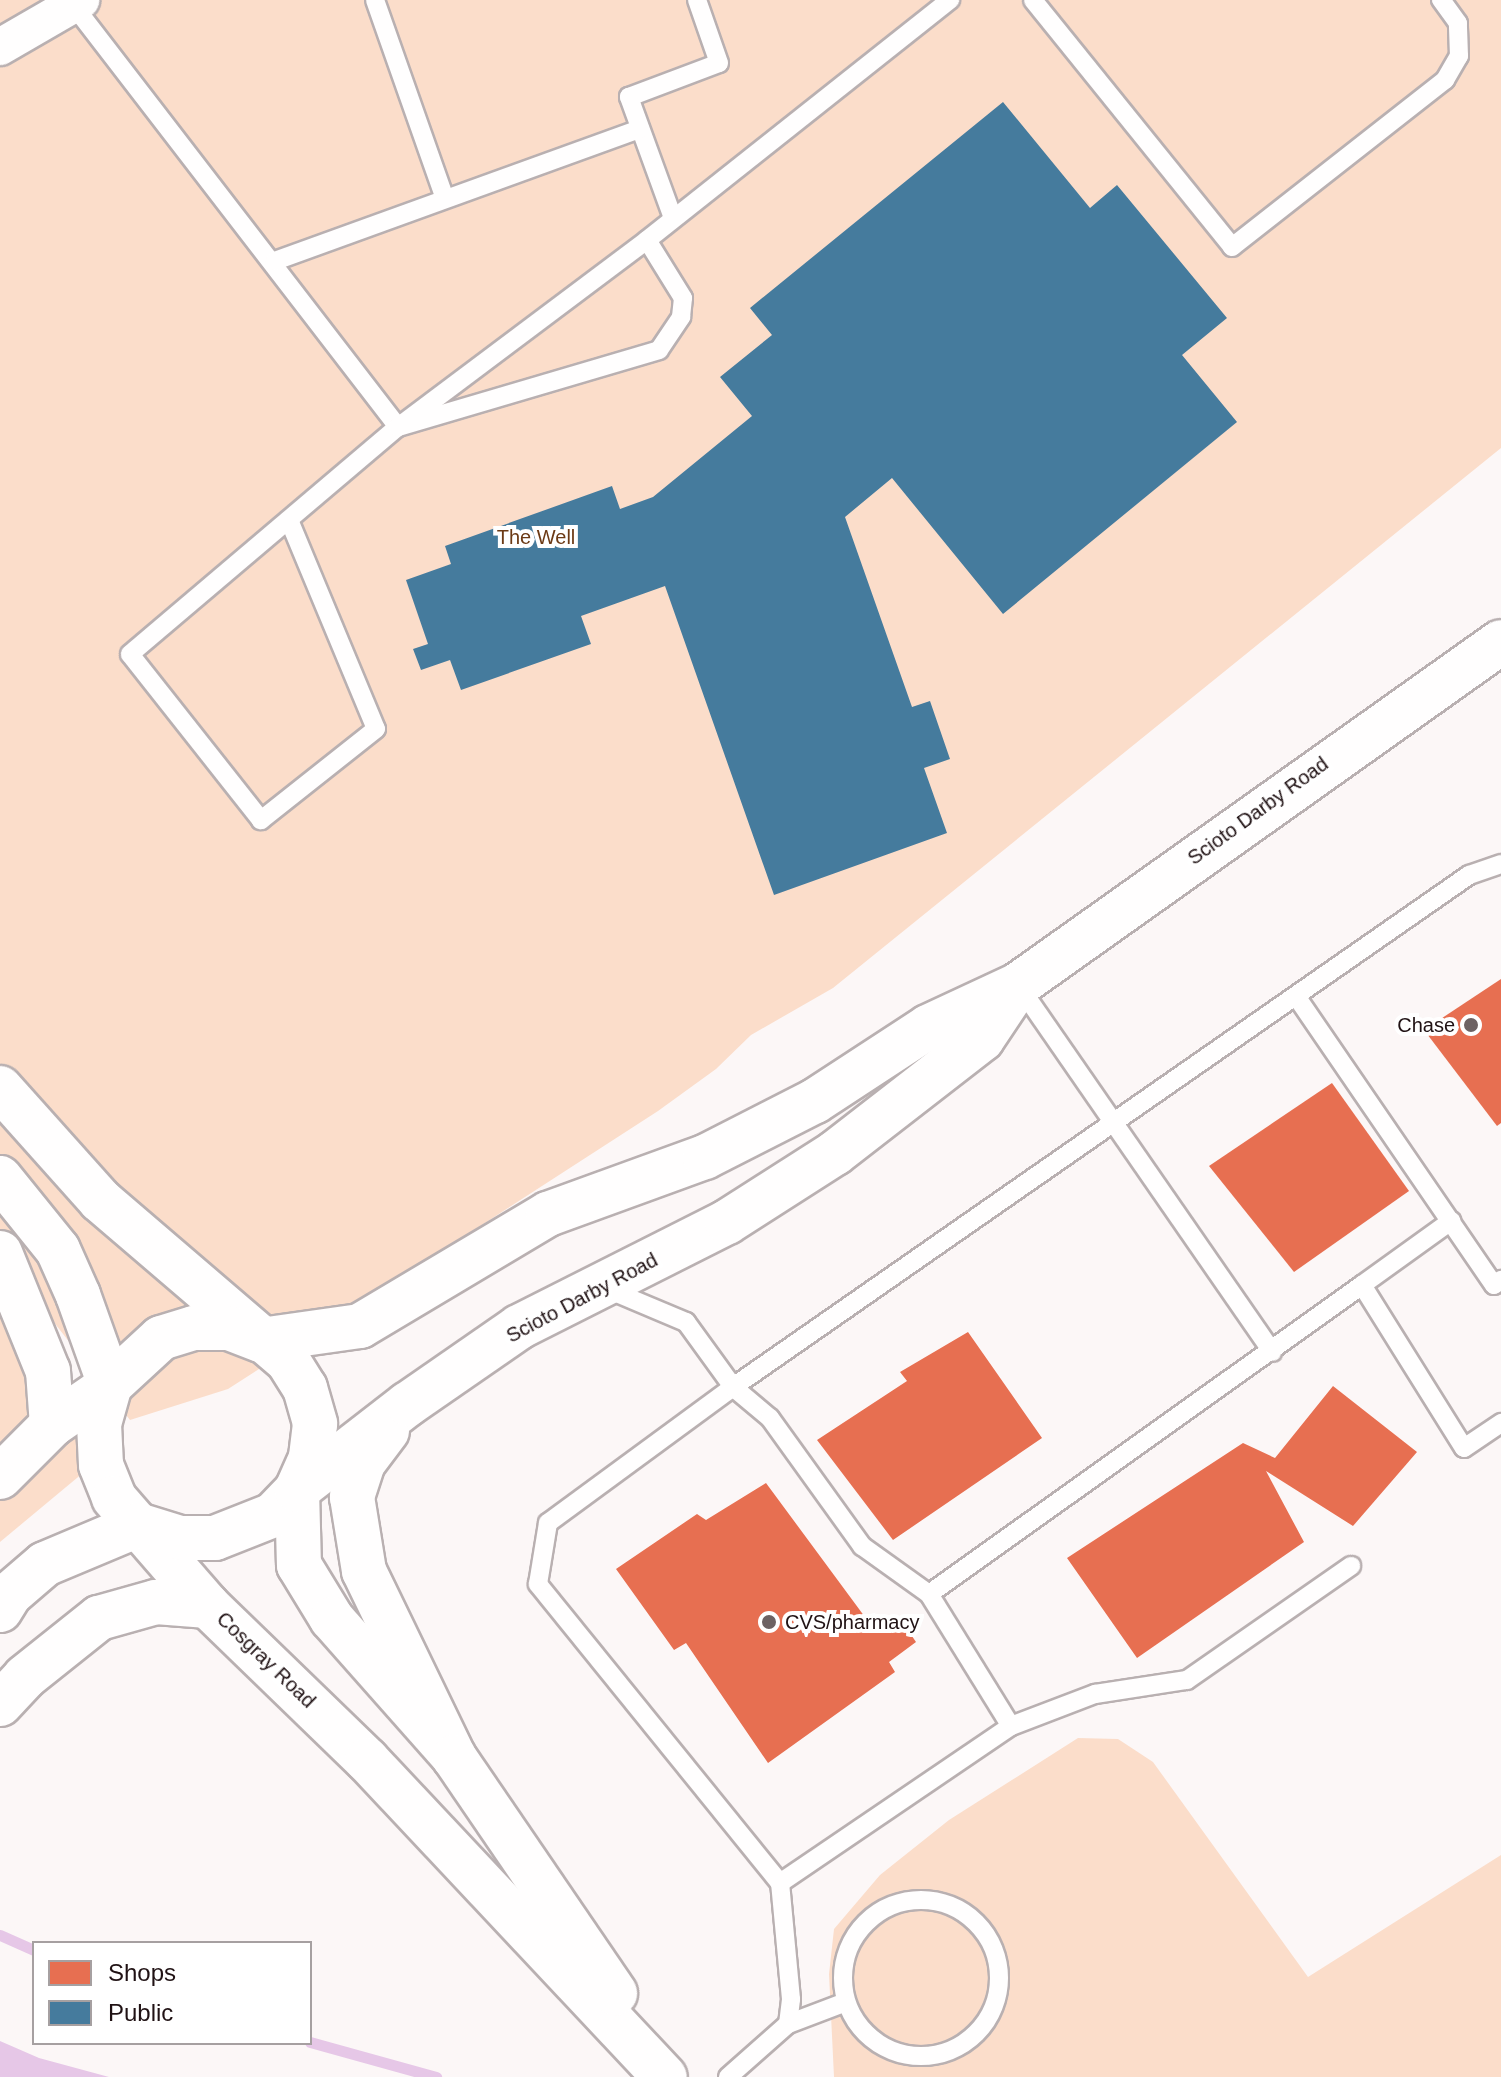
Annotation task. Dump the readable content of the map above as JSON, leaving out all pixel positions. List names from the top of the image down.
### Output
{
  "streets": {
    "main road": ["Scioto Darby Road", "Cosgray Road"]
  },
  "crossings": [
    ["Scioto Darby Road", "Cosgray Road"]
  ],
  "parks": ["The Well"],
  "places": ["Chase", "CVS/pharmacy"],
  "legend": ["Shops", "Public"]
}
